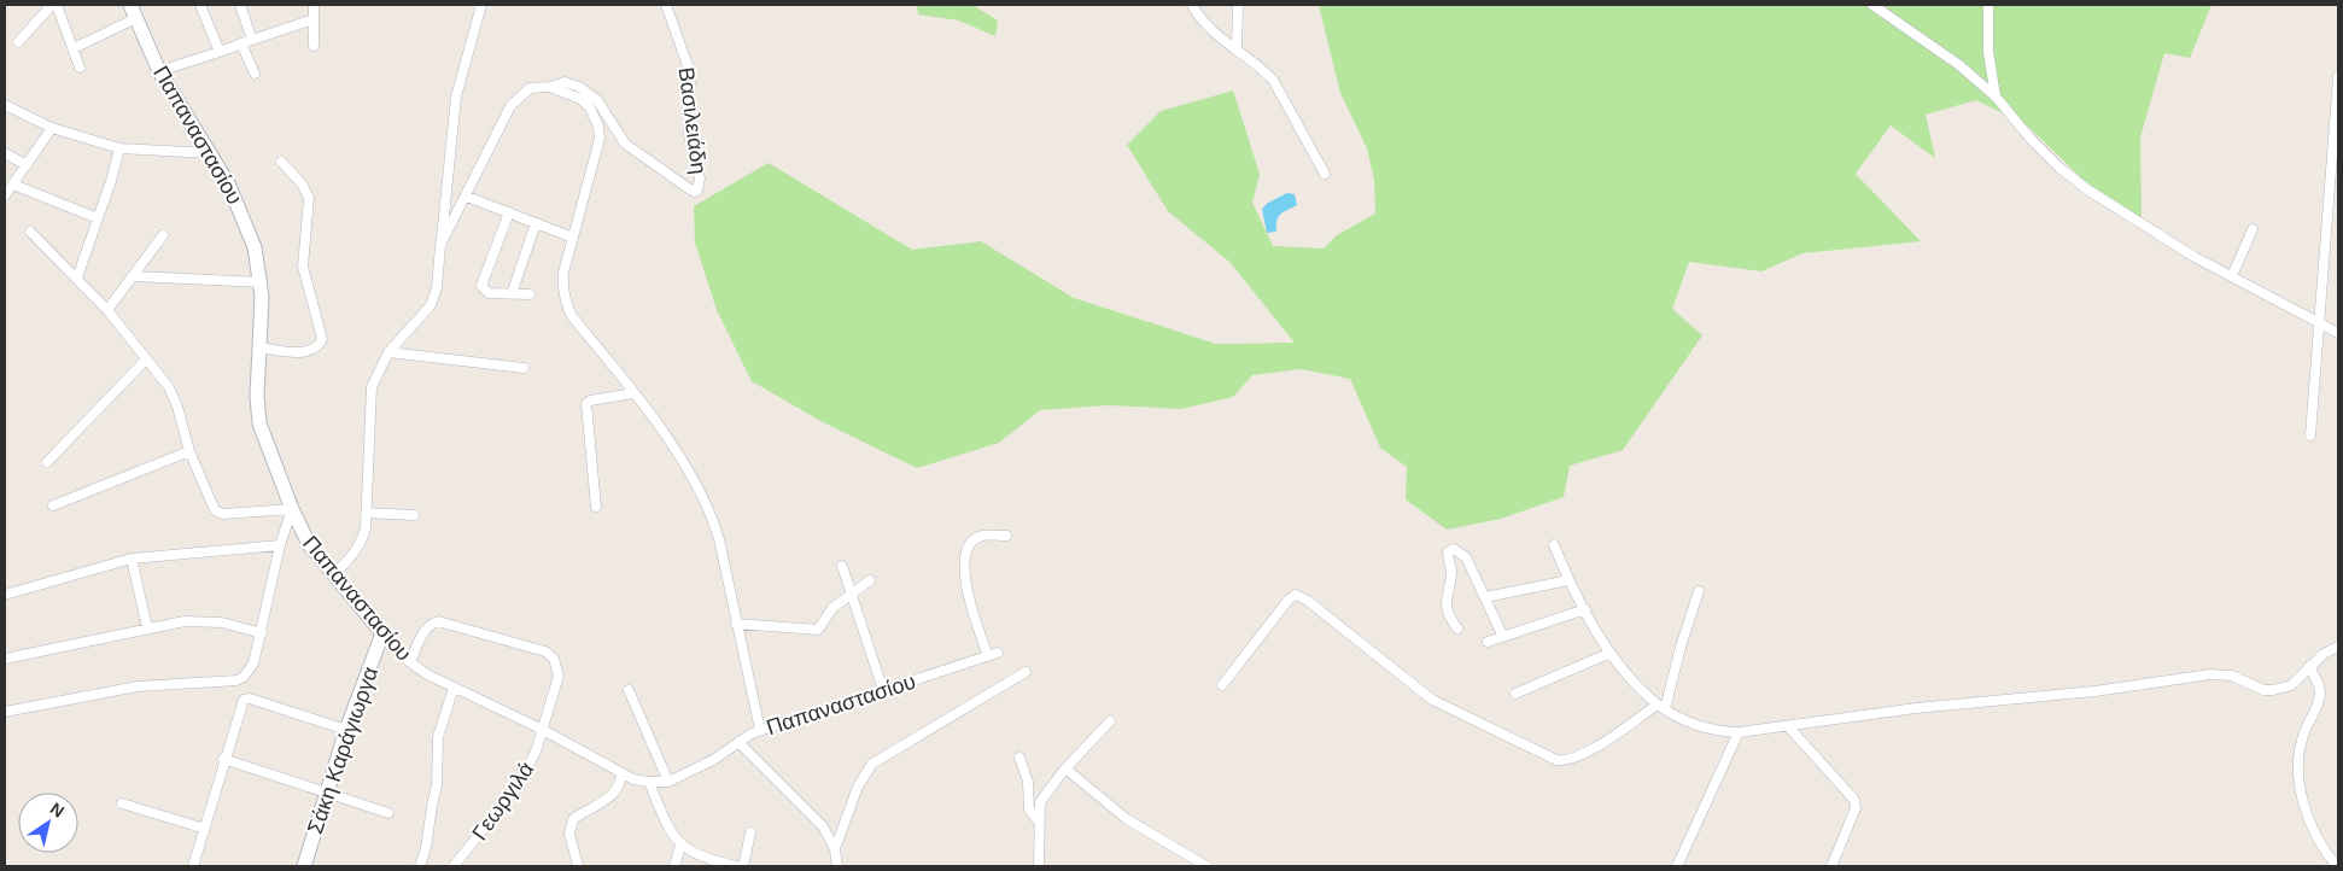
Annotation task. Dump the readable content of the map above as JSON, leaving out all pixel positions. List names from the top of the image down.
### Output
{
  "streets": {
    "street": [
      "Βασιλειάδη",
      "Παπαναστασίου",
      "Σάκη Καράγιωργα",
      "Γεωργιλά"
    ]
  },
  "crossings": [
    ["Παπαναστασίου", "Σάκη Καράγιωργα"],
    ["Παπαναστασίου", "Γεωργιλά"]
  ],
  "north": "top right"
}
